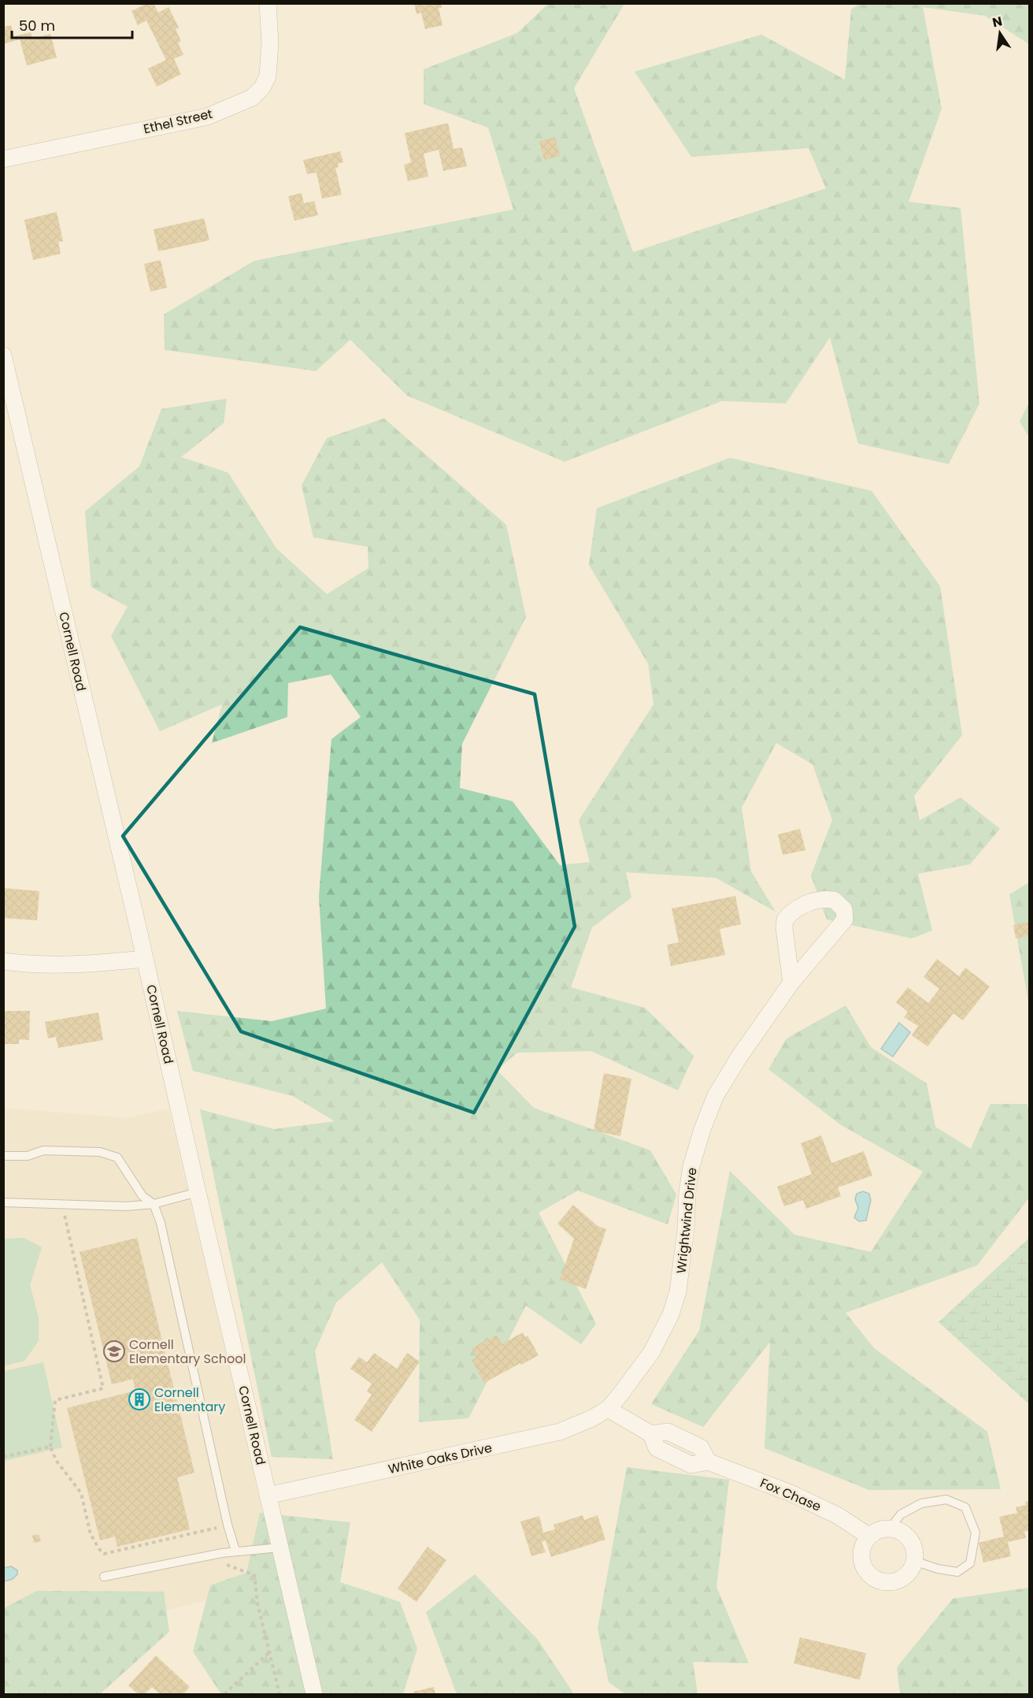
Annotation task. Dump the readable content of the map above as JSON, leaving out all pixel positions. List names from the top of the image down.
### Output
{
  "streets": {
    "street": [
      "Ethel Street",
      "Cornell Road",
      "Wrightwind Drive",
      "White Oaks Drive",
      "Fox Chase"
    ]
  },
  "crossings": [
    ["Cornell Road", "White Oaks Drive"],
    ["Wrightwind Drive", "White Oaks Drive"],
    ["Wrightwind Drive", "Fox Chase"],
    ["White Oaks Drive", "Fox Chase"]
  ],
  "places": {
    "school or university": ["Cornell Elementary School"],
    "building": ["Cornell Elementary"]
  },
  "scale_bar": "50 m",
  "north": "top"
}
